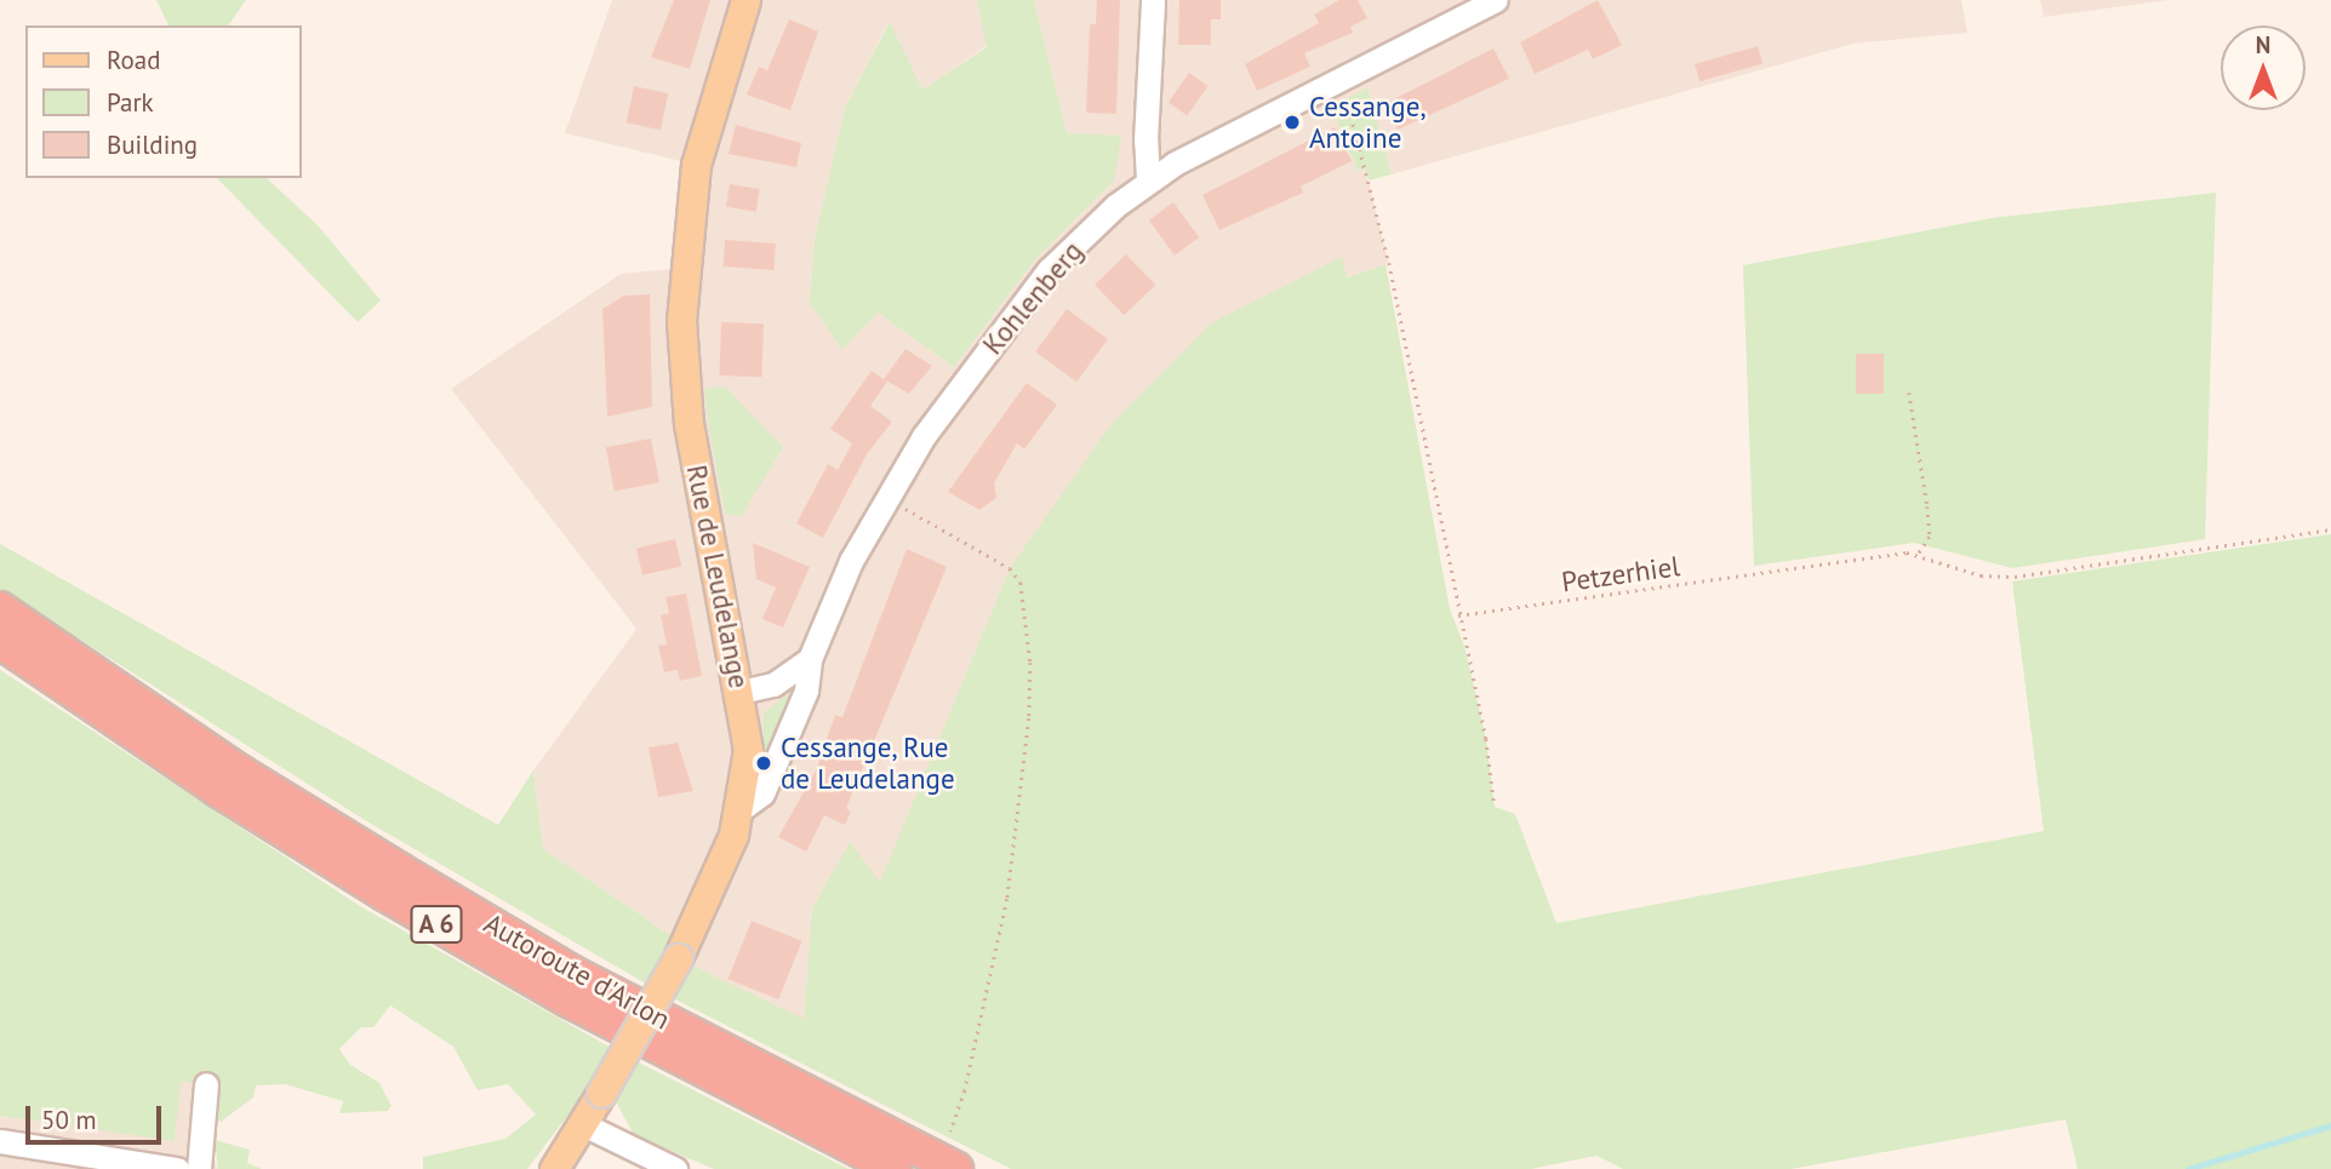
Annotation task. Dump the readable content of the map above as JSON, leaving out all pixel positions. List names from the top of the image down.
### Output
{
  "streets": {
    "highway": ["A 6", "Autoroute d'Arlon"],
    "main road": ["Rue de Leudelange"],
    "street": ["Kohlenberg"],
    "path": ["Petzerhiel"]
  },
  "crossings": [
    ["Kohlenberg", "Rue de Leudelange"]
  ],
  "places": ["Cessange, Antoine", "Cessange, Rue de Leudelange"],
  "legend": ["Road", "Park", "Building"],
  "scale_bar": "50 m",
  "north": "top"
}
